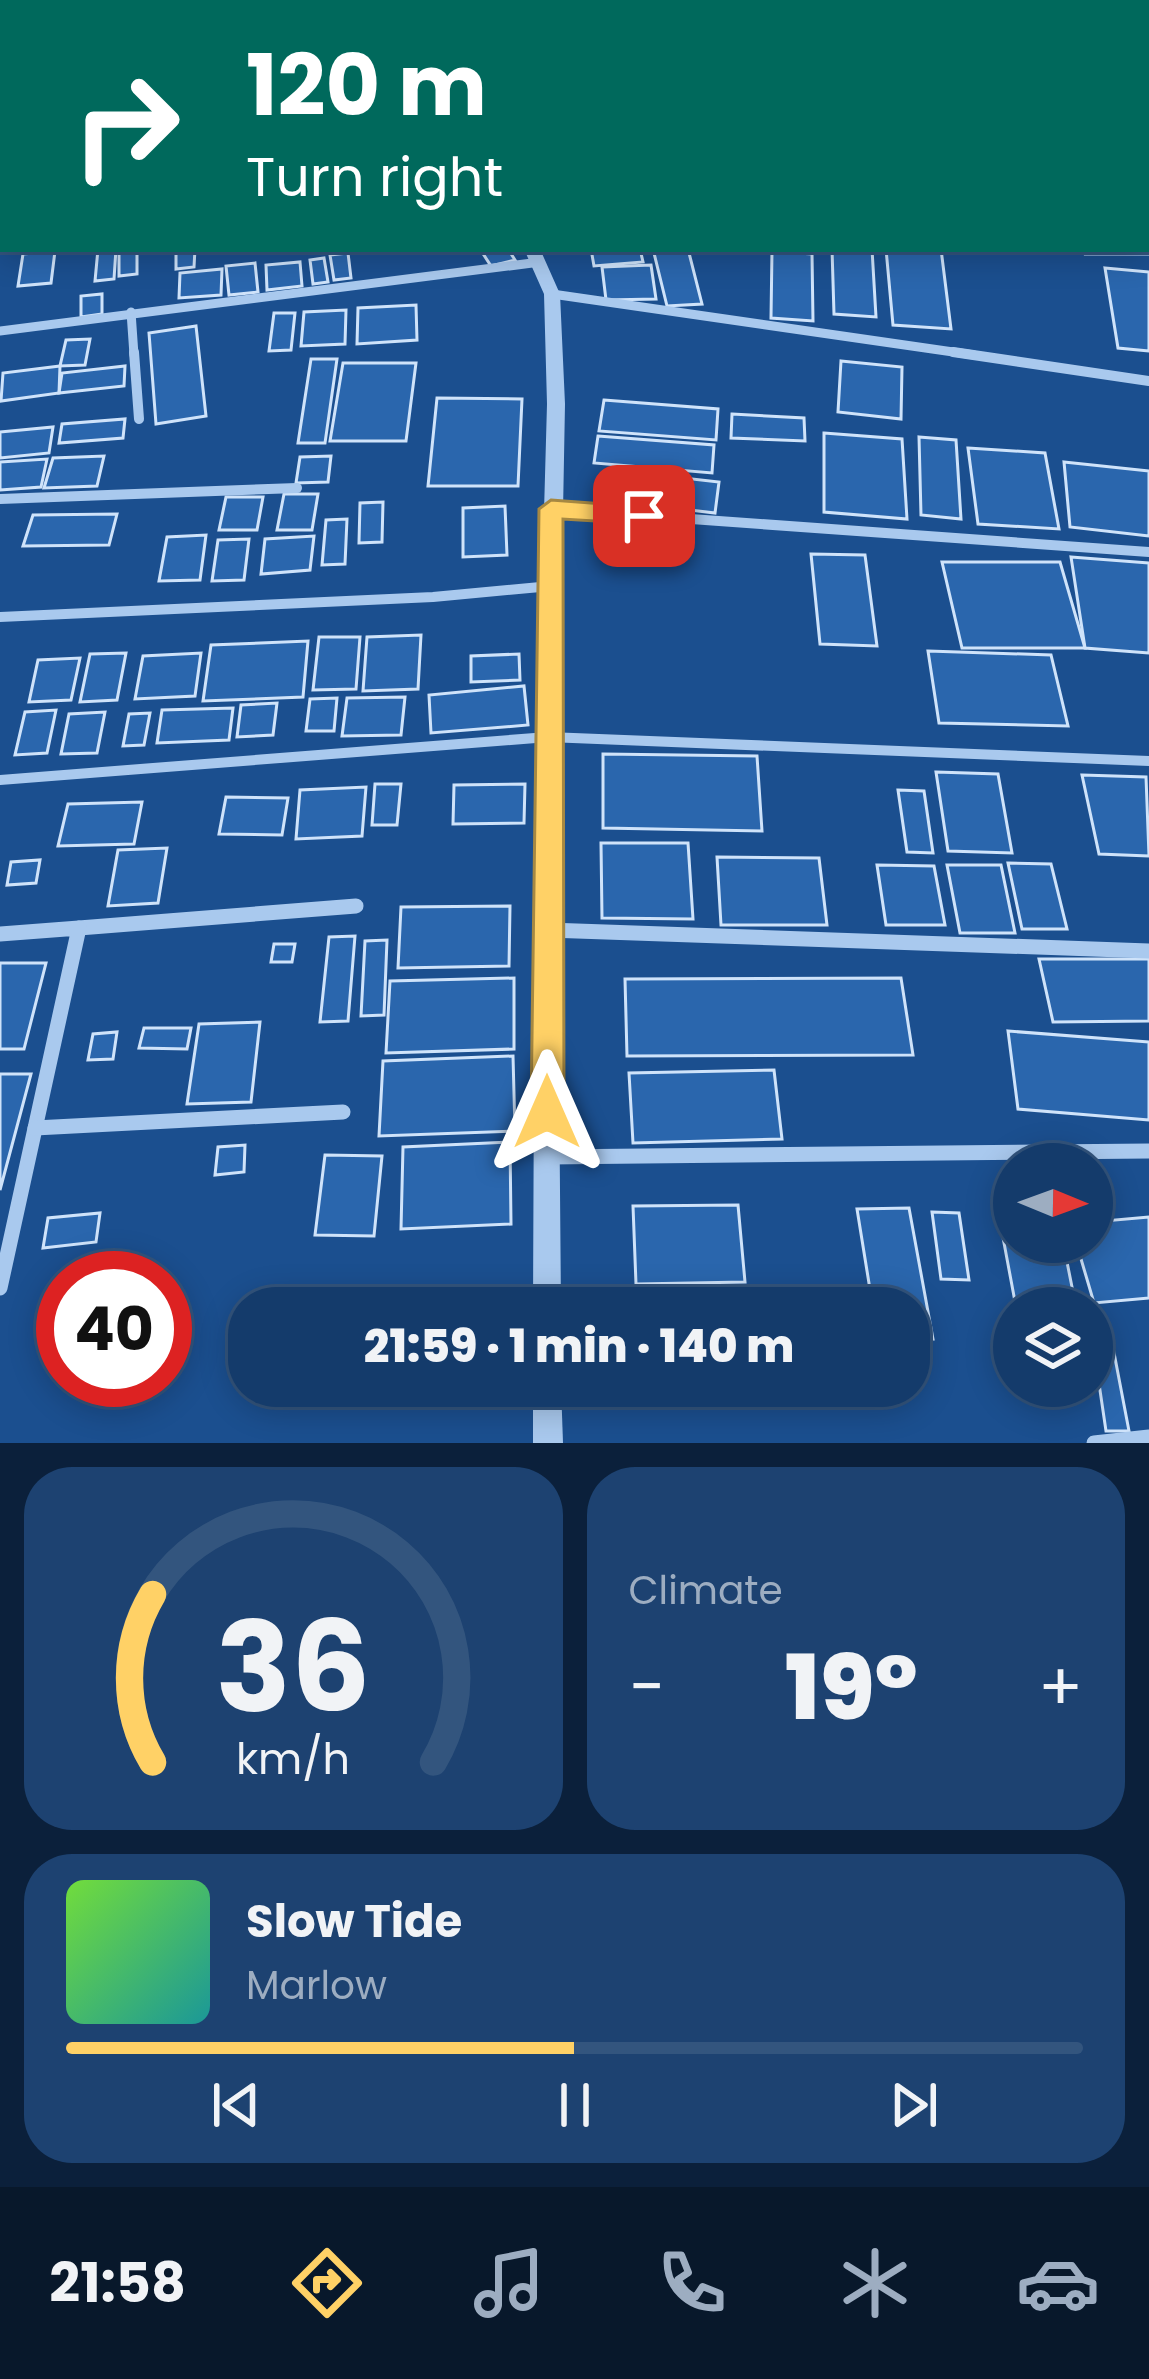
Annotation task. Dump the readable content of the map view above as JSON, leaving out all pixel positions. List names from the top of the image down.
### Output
{
  "north": "right",
  "page": {
    "turn": ["120 m", "Turn right"],
    "limit": "40",
    "trip": "21:59 · 1 min · 140 m",
    "tile": "Climate",
    "heat": ["−", "19°", "+"],
    "song": ["Slow Tide", "Marlow"],
    "tabs": "21:58",
    "gauge": ["36", "km/h"]
  }
}
